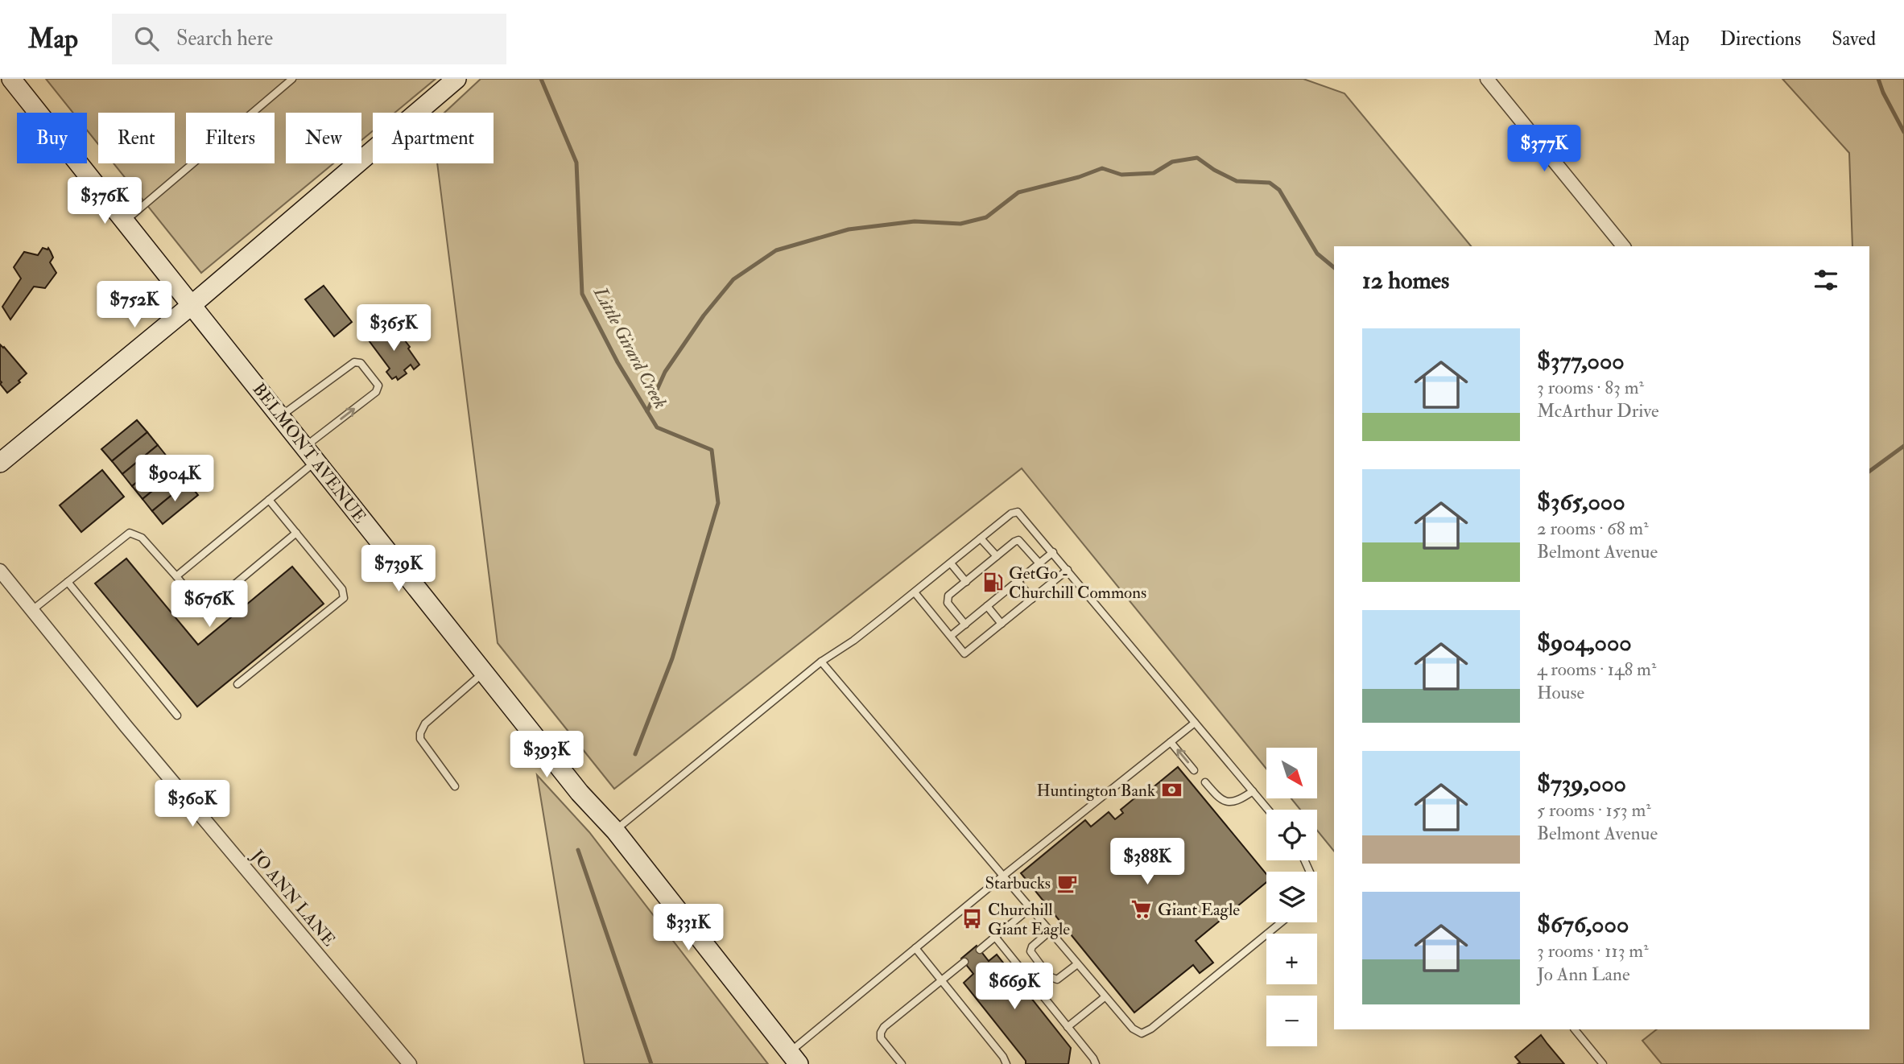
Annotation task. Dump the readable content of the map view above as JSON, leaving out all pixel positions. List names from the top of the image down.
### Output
{
  "streets": {
    "main road": ["BELMONT AVENUE"],
    "street": ["JO ANN LANE"]
  },
  "water": ["Little Girard Creek"],
  "places": {
    "fuel station": ["GetGo - Churchill Commons"],
    "bank": ["Huntington Bank"],
    "cafe": ["Starbucks"],
    "supermarket": ["Giant Eagle"],
    "bus stop": ["Churchill Giant Eagle"]
  },
  "north": "bottom right",
  "page": {
    "header": "Map",
    "search": "Search here",
    "nav": ["Map", "Directions", "Saved"],
    "chip": [
      "Buy",
      "Rent",
      "Filters",
      "New",
      "Apartment"
    ],
    "price": [
      "$377K",
      "$376K",
      "$752K",
      "$365K",
      "$904K",
      "$739K",
      "$676K",
      "$393K",
      "$360K",
      "$388K",
      "$331K",
      "$669K"
    ],
    "heading": "12 homes",
    "list": [
      {
        "name": "$377,000",
        "note": "3 rooms · 83 m² · McArthur Drive"
      },
      {
        "name": "$365,000",
        "note": "2 rooms · 68 m² · Belmont Avenue"
      },
      {
        "name": "$904,000",
        "note": "4 rooms · 148 m² · House"
      },
      {
        "name": "$739,000",
        "note": "5 rooms · 153 m² · Belmont Avenue"
      },
      {
        "name": "$676,000",
        "note": "3 rooms · 113 m² · Jo Ann Lane"
      }
    ],
    "map_buttons": ["+", "−"]
  }
}
